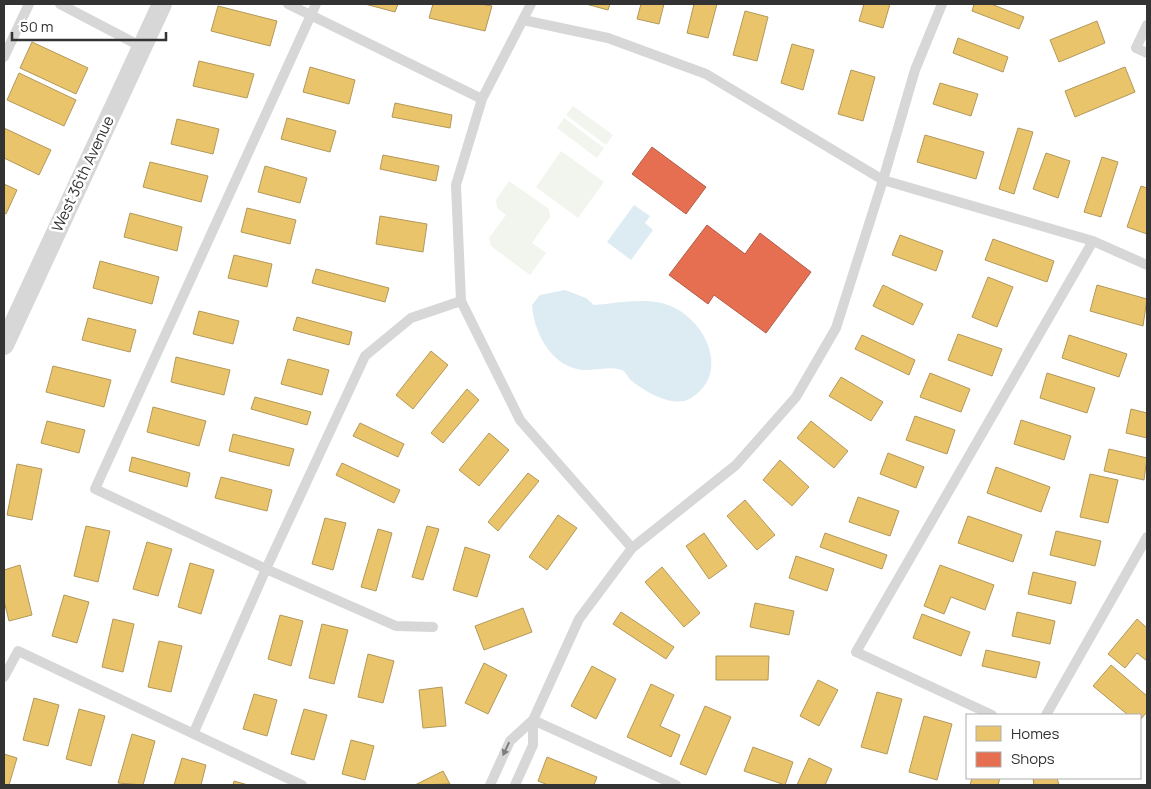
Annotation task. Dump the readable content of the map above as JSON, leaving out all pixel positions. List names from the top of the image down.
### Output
{
  "streets": {
    "street": ["West 36th Avenue"]
  },
  "legend": ["Homes", "Shops"],
  "scale_bar": "50 m"
}
